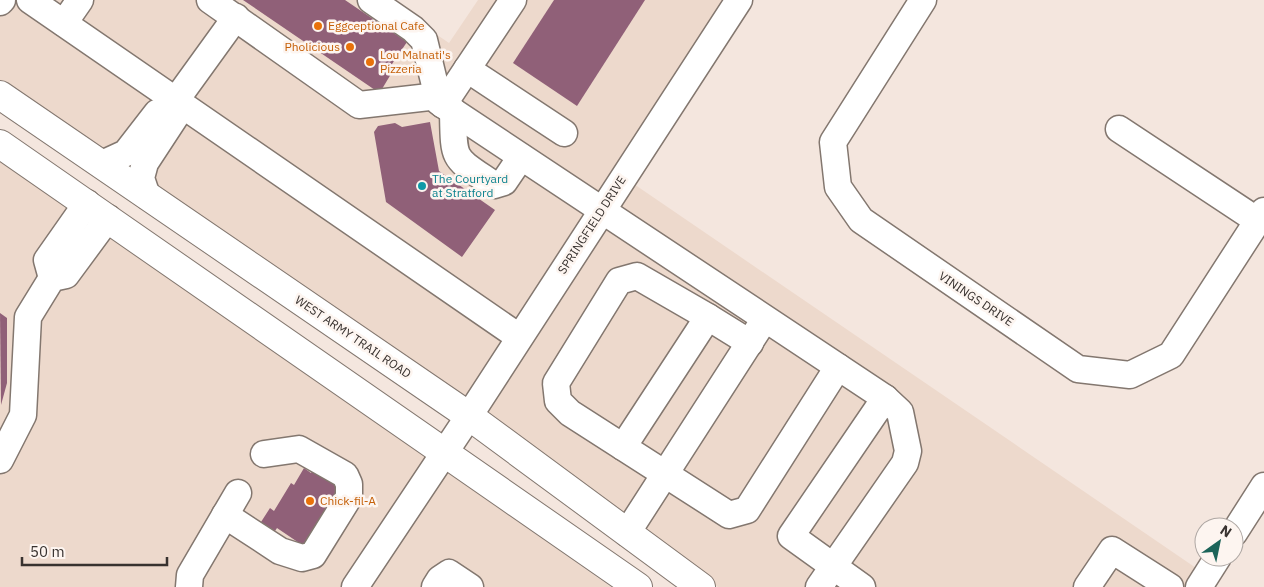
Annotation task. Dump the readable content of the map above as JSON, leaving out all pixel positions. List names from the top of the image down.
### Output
{
  "streets": {
    "main road": ["WEST ARMY TRAIL ROAD"],
    "street": ["SPRINGFIELD DRIVE", "VININGS DRIVE"]
  },
  "crossings": [
    ["SPRINGFIELD DRIVE", "WEST ARMY TRAIL ROAD"]
  ],
  "places": [
    "Eggceptional Cafe",
    "Pholicious",
    "Lou Malnati's Pizzeria",
    "The Courtyard at Stratford",
    "Chick-fil-A"
  ],
  "scale_bar": "50 m",
  "north": "top right"
}
